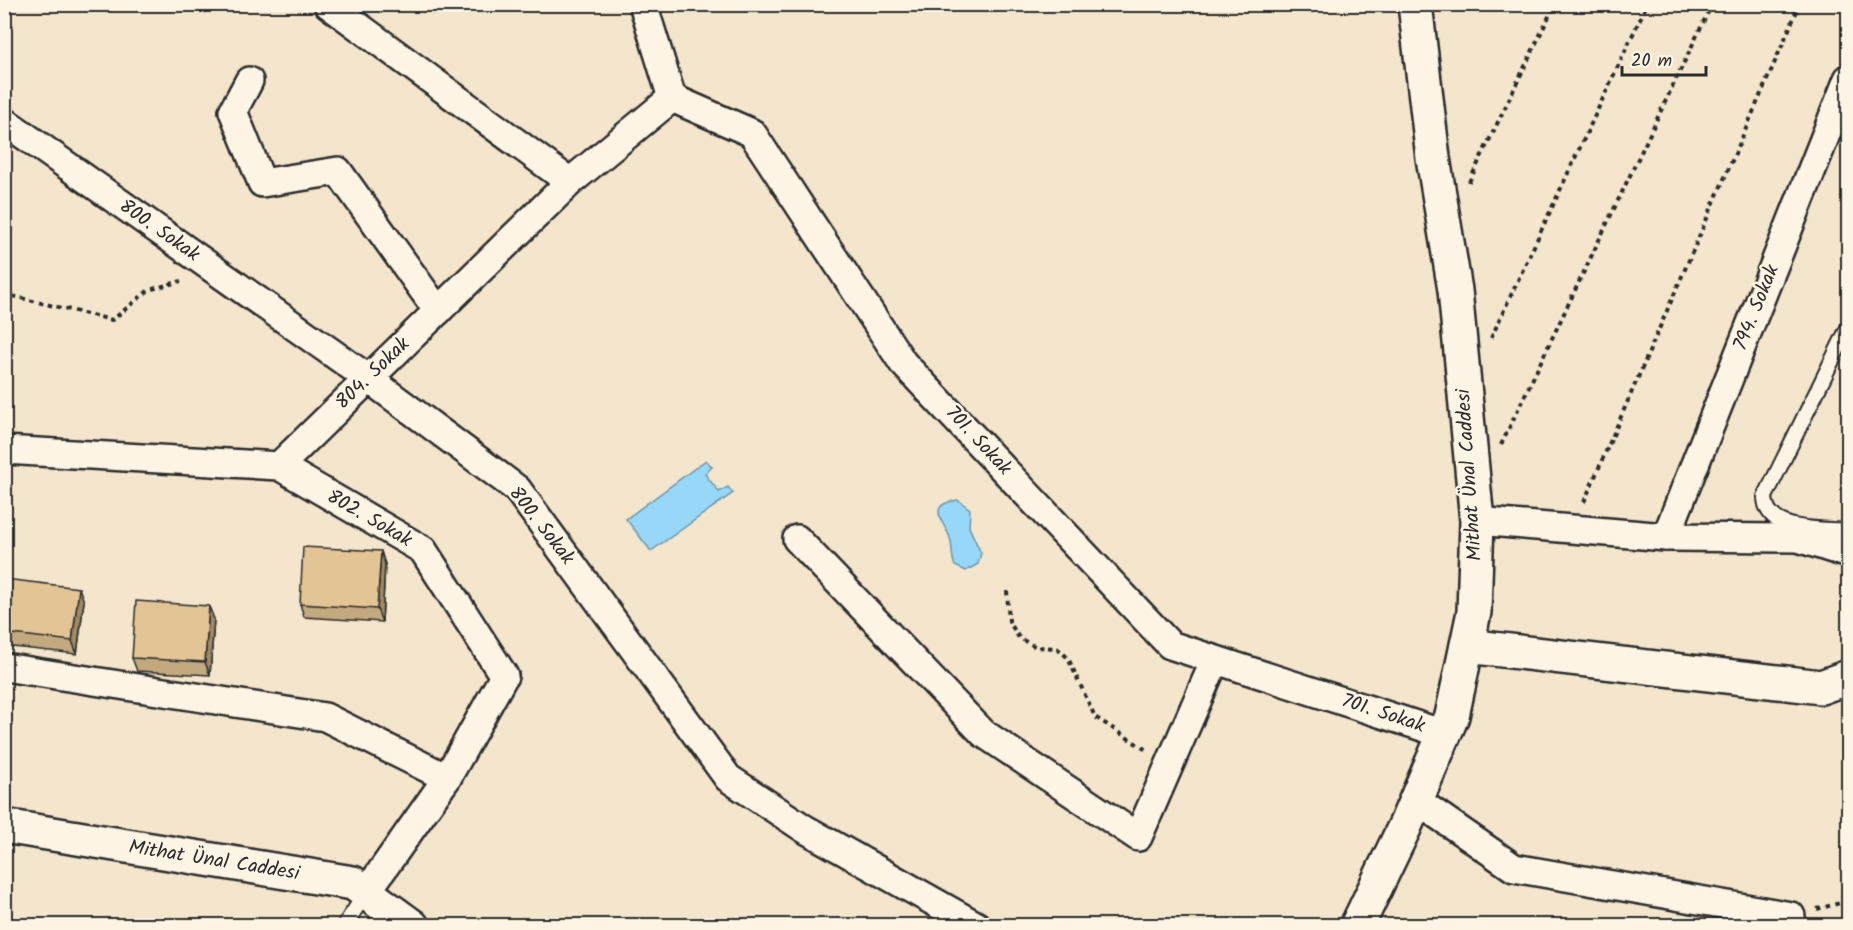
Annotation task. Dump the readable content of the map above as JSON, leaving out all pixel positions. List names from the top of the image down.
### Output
{
  "streets": {
    "main road": ["Mithat Ünal Caddesi"],
    "street": [
      "800. Sokak",
      "794. Sokak",
      "804. Sokak",
      "701. Sokak",
      "802. Sokak"
    ]
  },
  "crossings": [
    ["800. Sokak", "804. Sokak"],
    ["804. Sokak", "701. Sokak"],
    ["804. Sokak", "802. Sokak"],
    ["701. Sokak", "Mithat Ünal Caddesi"]
  ],
  "scale_bar": "20 m"
}
